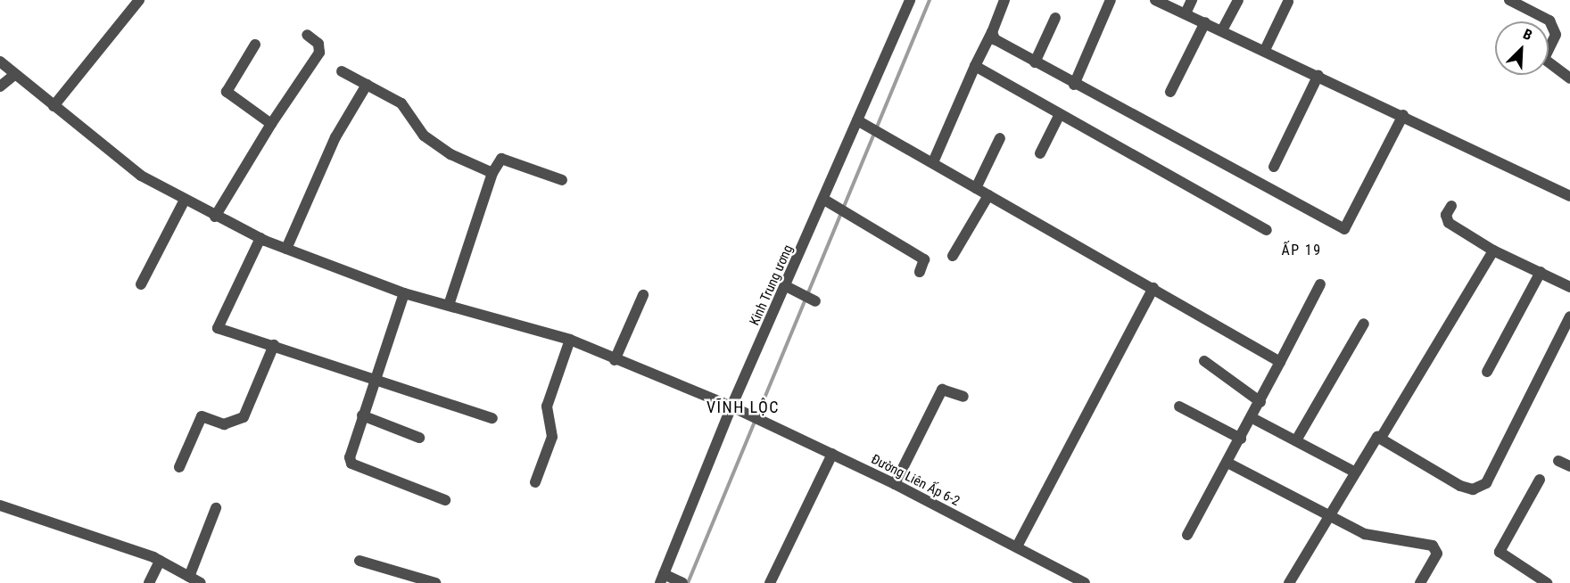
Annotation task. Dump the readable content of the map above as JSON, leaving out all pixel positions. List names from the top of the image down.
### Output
{
  "streets": {
    "street": ["Kinh Trung ương", "Đường Liên Ấp 6-2"]
  },
  "crossings": [
    ["Kinh Trung ương", "Đường Liên Ấp 6-2"]
  ],
  "districts": ["ẤP 19", "VĨNH LỘC"],
  "north": "top right"
}
